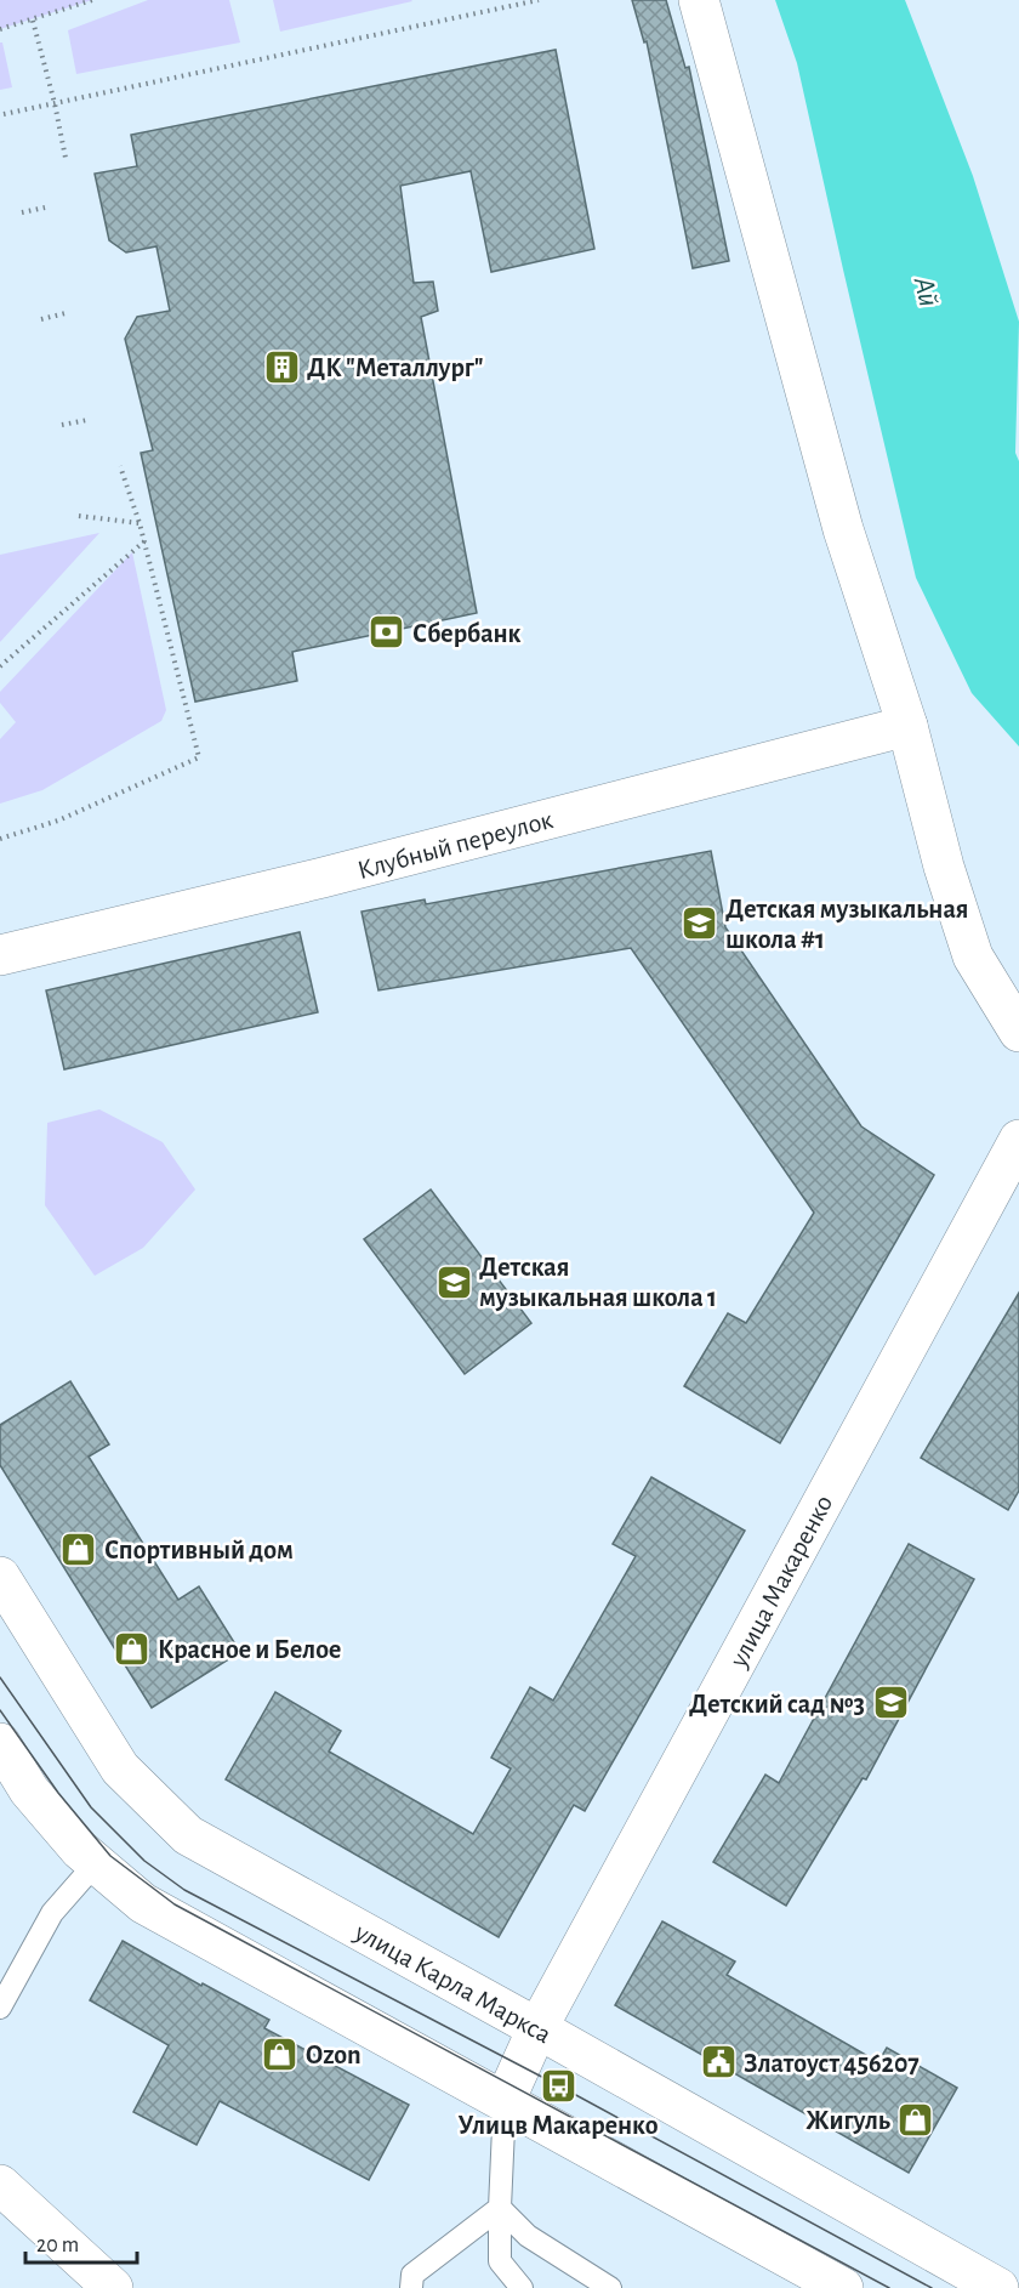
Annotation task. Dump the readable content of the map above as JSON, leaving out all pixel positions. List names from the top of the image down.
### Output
{
  "streets": {
    "street": ["Клубный переулок", "улица Макаренко", "улица Карла Маркса"]
  },
  "crossings": [
    ["улица Макаренко", "улица Карла Маркса"]
  ],
  "water": ["Ай"],
  "places": {
    "building": ["ДК \"Металлург\""],
    "bank": ["Сбербанк"],
    "school or university": ["Детская музыкальная школа #1", "Детская музыкальная школа 1", "Детский сад №3"],
    "shop": [
      "Спортивный дом",
      "Красное и Белое",
      "Ozon",
      "Жигуль"
    ],
    "public building": ["Златоуст 456207"],
    "bus stop": ["Улицв Макаренко"]
  },
  "scale_bar": "20 m"
}
